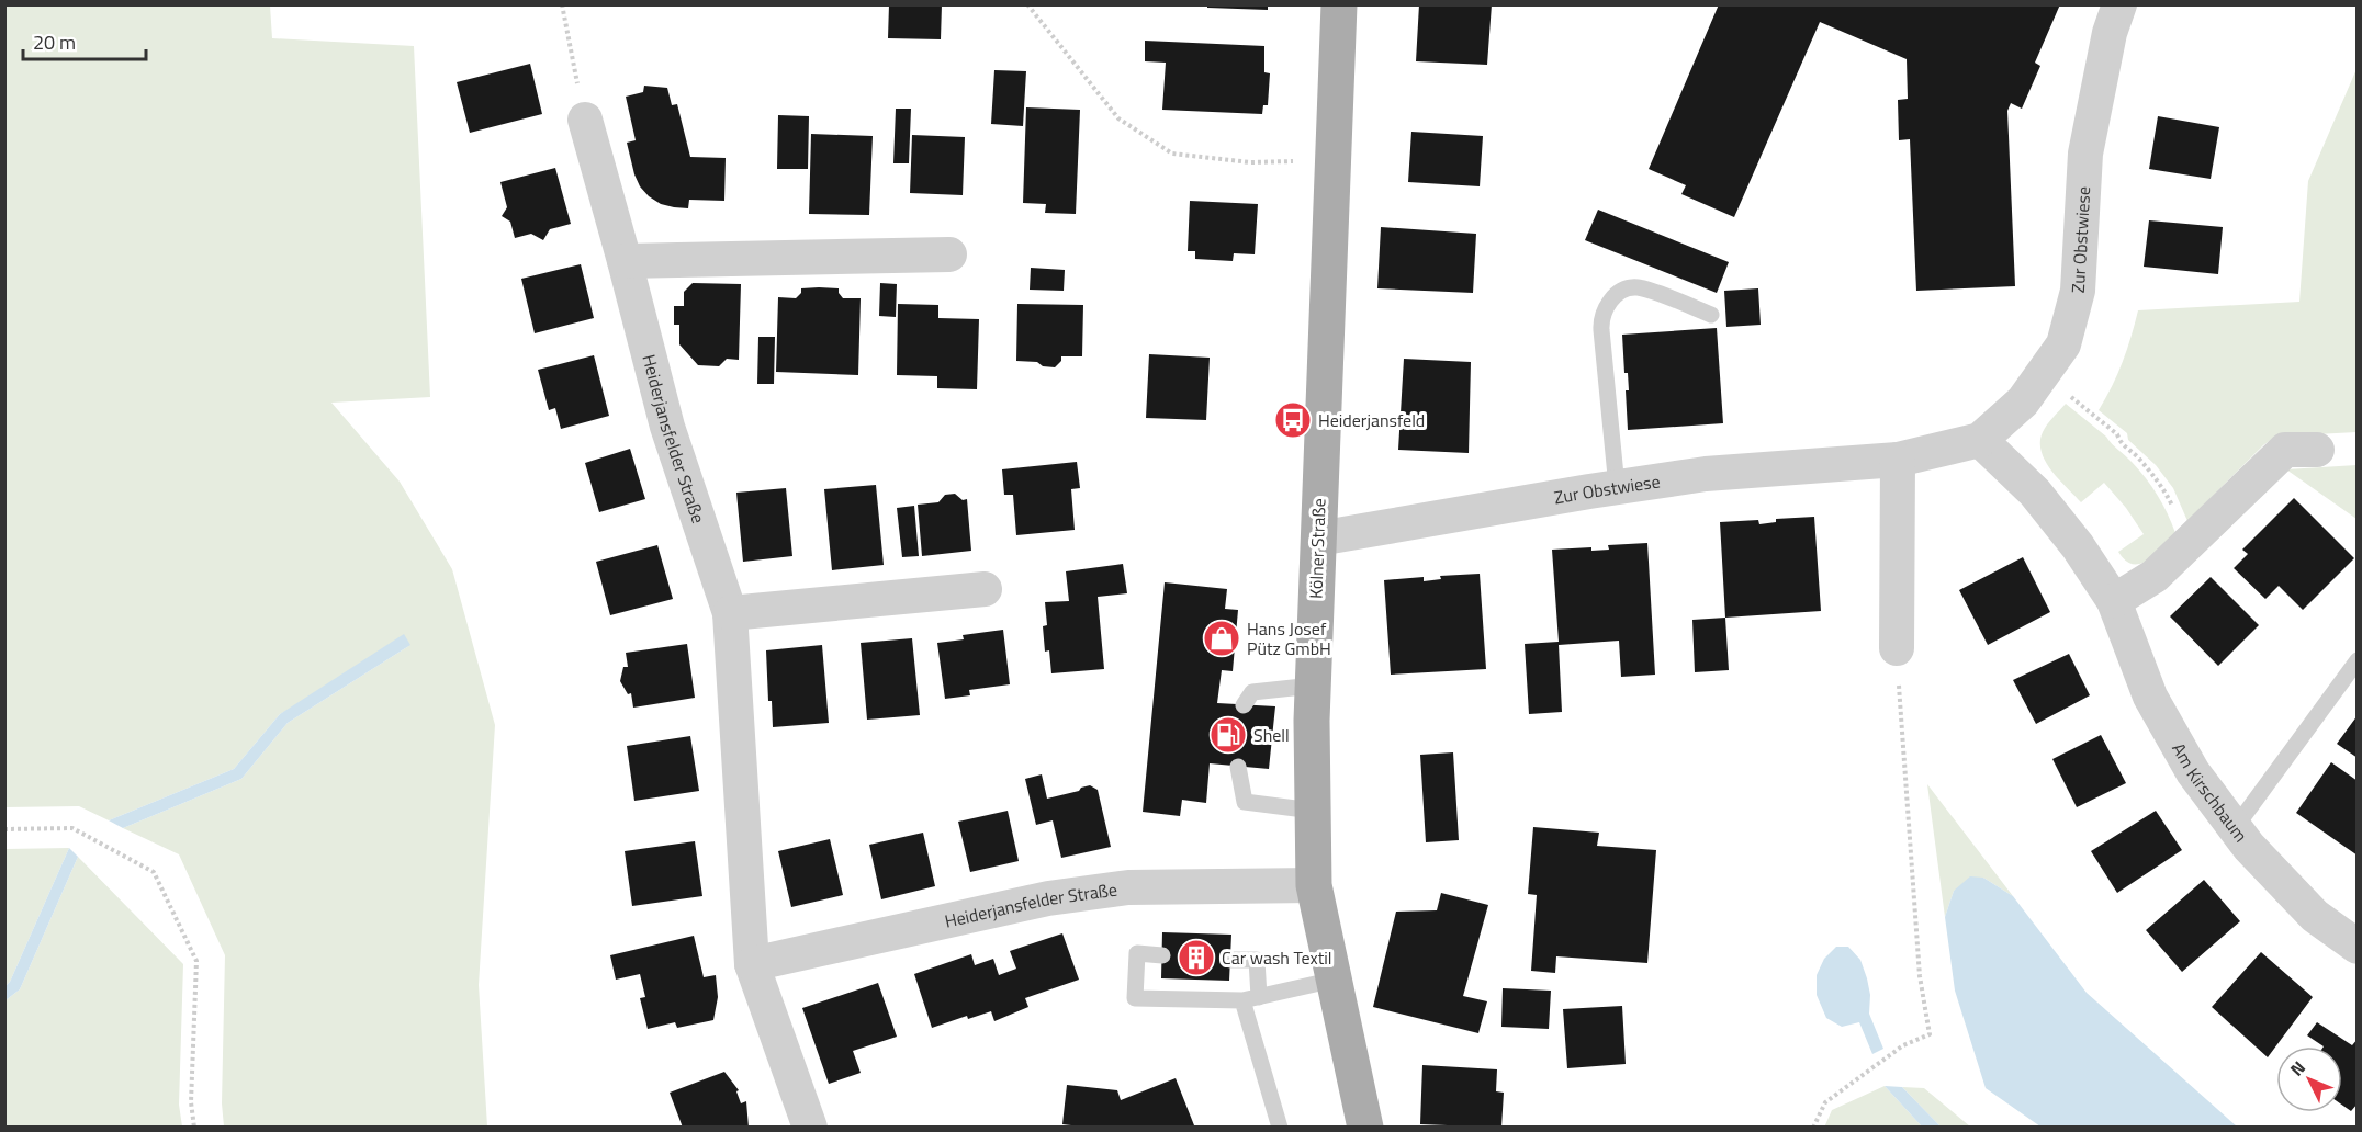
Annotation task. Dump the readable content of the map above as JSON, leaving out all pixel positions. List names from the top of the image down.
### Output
{
  "streets": {
    "main road": ["Kölner Straße"],
    "street": ["Zur Obstwiese", "Heiderjansfelder Straße", "Am Kirschbaum"]
  },
  "crossings": [
    ["Zur Obstwiese", "Kölner Straße"],
    ["Zur Obstwiese", "Am Kirschbaum"],
    ["Heiderjansfelder Straße", "Kölner Straße"]
  ],
  "places": {
    "bus stop": ["Heiderjansfeld"],
    "shop": ["Hans Josef Pütz GmbH"],
    "fuel station": ["Shell"],
    "building": ["Car wash Textil"]
  },
  "scale_bar": "20 m",
  "north": "top left"
}
